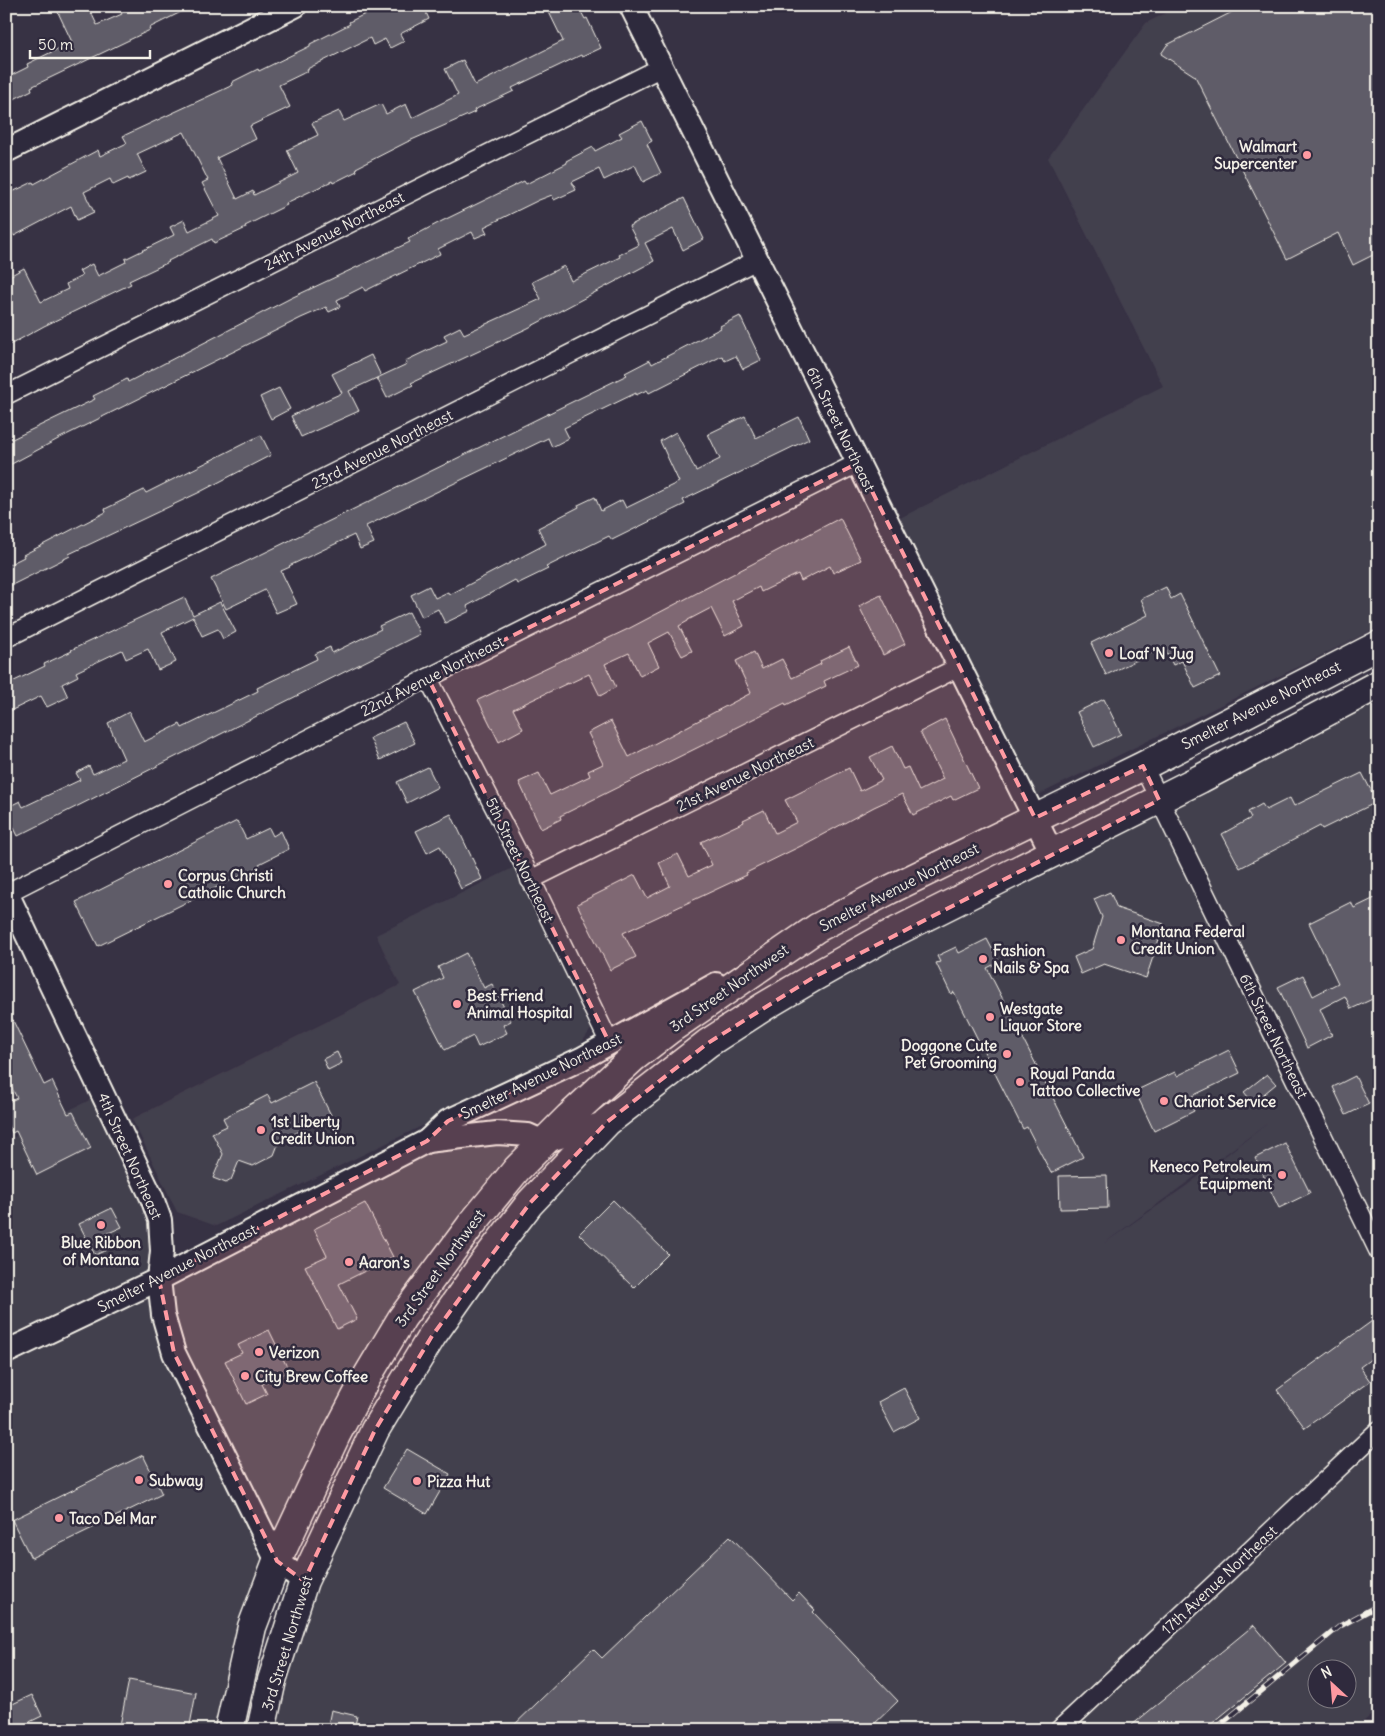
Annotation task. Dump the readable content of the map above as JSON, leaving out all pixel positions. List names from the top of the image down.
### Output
{
  "streets": {
    "highway": ["Smelter Avenue Northeast", "3rd Street Northwest"],
    "street": [
      "24th Avenue Northeast",
      "6th Street Northeast",
      "23rd Avenue Northeast",
      "22nd Avenue Northeast",
      "21st Avenue Northeast",
      "5th Street Northeast",
      "4th Street Northeast",
      "17th Avenue Northeast"
    ]
  },
  "crossings": [
    ["24th Avenue Northeast", "6th Street Northeast"],
    ["6th Street Northeast", "23rd Avenue Northeast"],
    ["6th Street Northeast", "22nd Avenue Northeast"],
    ["6th Street Northeast", "Smelter Avenue Northeast"],
    ["6th Street Northeast", "21st Avenue Northeast"],
    ["6th Street Northeast", "3rd Street Northwest"],
    ["22nd Avenue Northeast", "5th Street Northeast"],
    ["22nd Avenue Northeast", "4th Street Northeast"],
    ["Smelter Avenue Northeast", "5th Street Northeast"],
    ["Smelter Avenue Northeast", "3rd Street Northwest"],
    ["Smelter Avenue Northeast", "4th Street Northeast"],
    ["21st Avenue Northeast", "5th Street Northeast"],
    ["3rd Street Northwest", "4th Street Northeast"]
  ],
  "places": [
    "Walmart Supercenter",
    "Loaf 'N Jug",
    "Corpus Christi Catholic Church",
    "Montana Federal Credit Union",
    "Fashion Nails & Spa",
    "Best Friend Animal Hospital",
    "Westgate Liquor Store",
    "Doggone Cute Pet Grooming",
    "Royal Panda Tattoo Collective",
    "Chariot Service",
    "1st Liberty Credit Union",
    "Keneco Petroleum Equipment",
    "Blue Ribbon of Montana",
    "Aaron's",
    "Verizon",
    "City Brew Coffee",
    "Subway",
    "Pizza Hut",
    "Taco Del Mar"
  ],
  "scale_bar": "50 m",
  "north": "top left"
}
